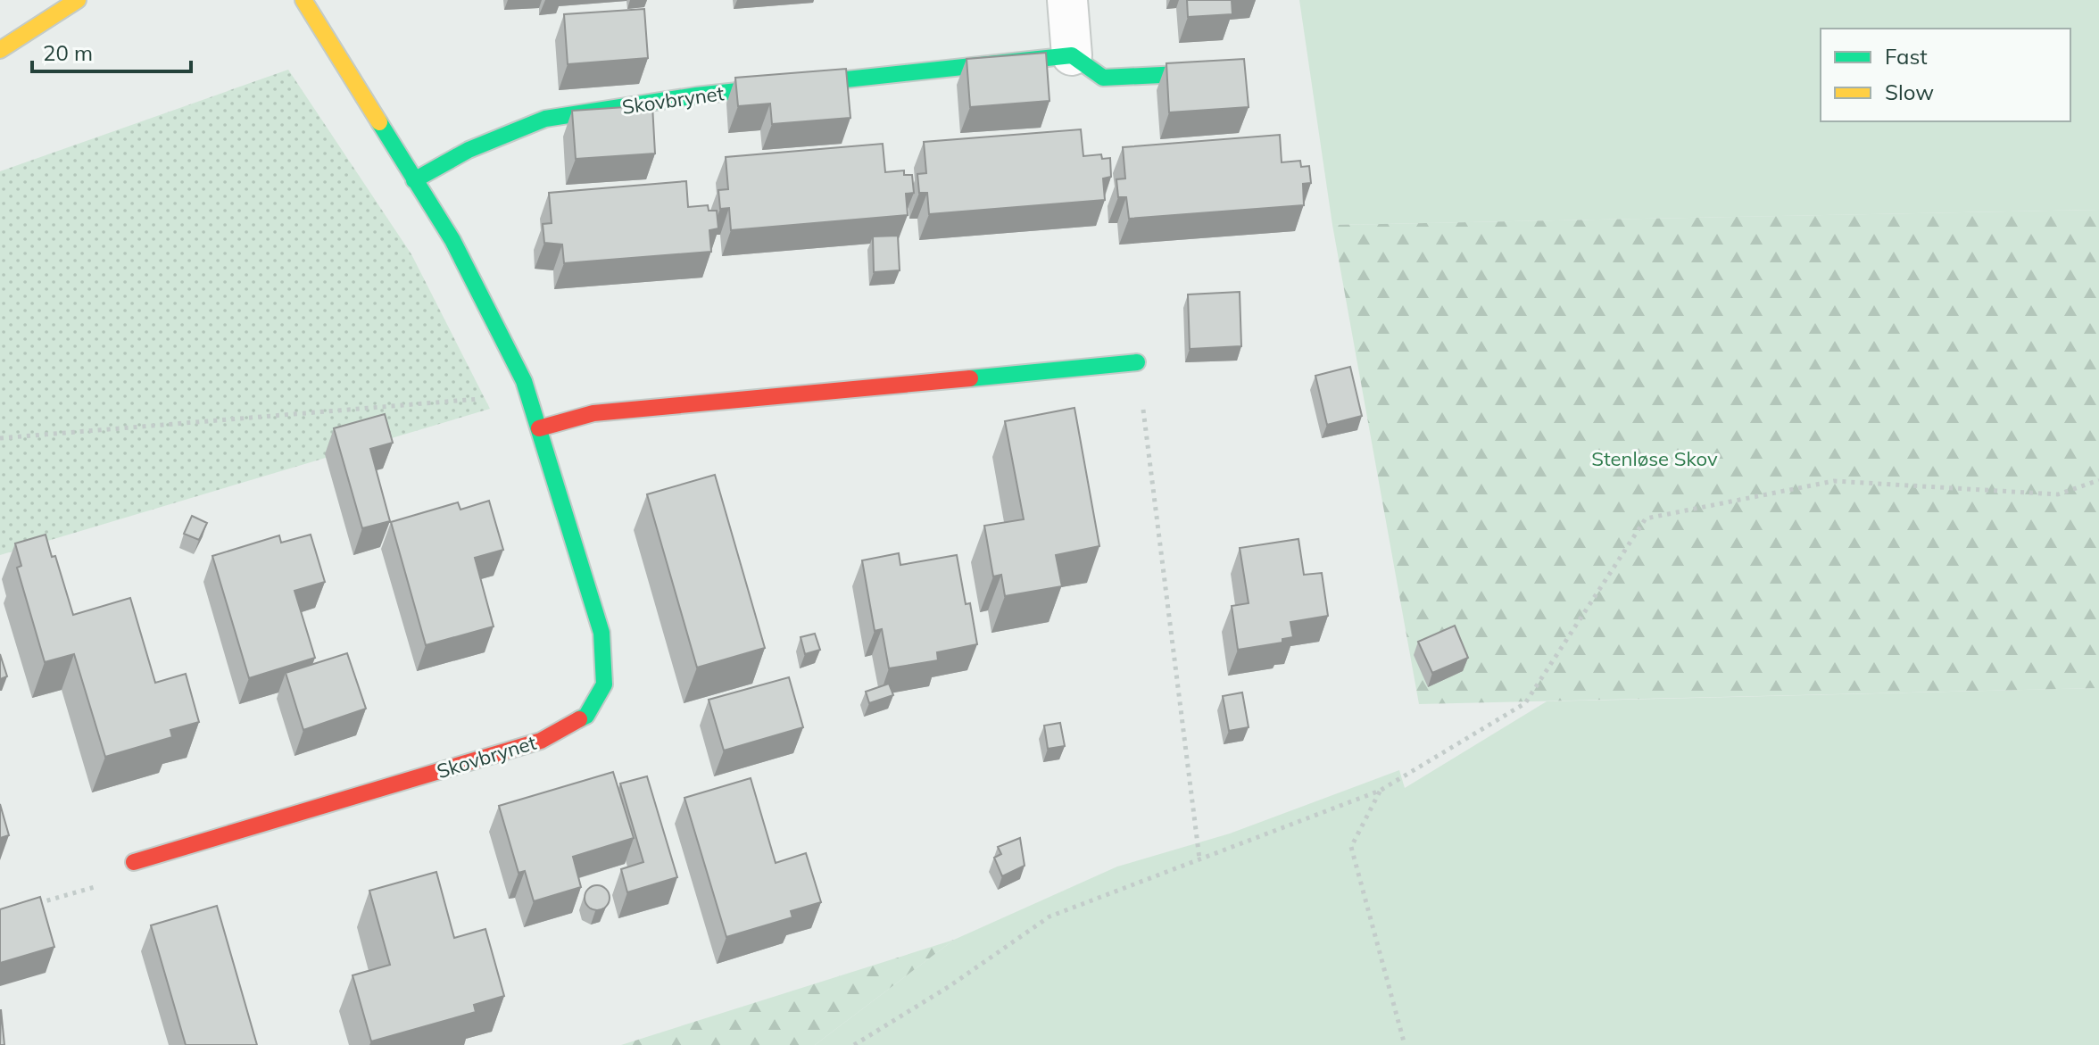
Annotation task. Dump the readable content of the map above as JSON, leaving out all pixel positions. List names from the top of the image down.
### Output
{
  "streets": {
    "street": ["Skovbrynet"]
  },
  "parks": ["Stenløse Skov"],
  "legend": ["Fast", "Slow"],
  "scale_bar": "20 m"
}
